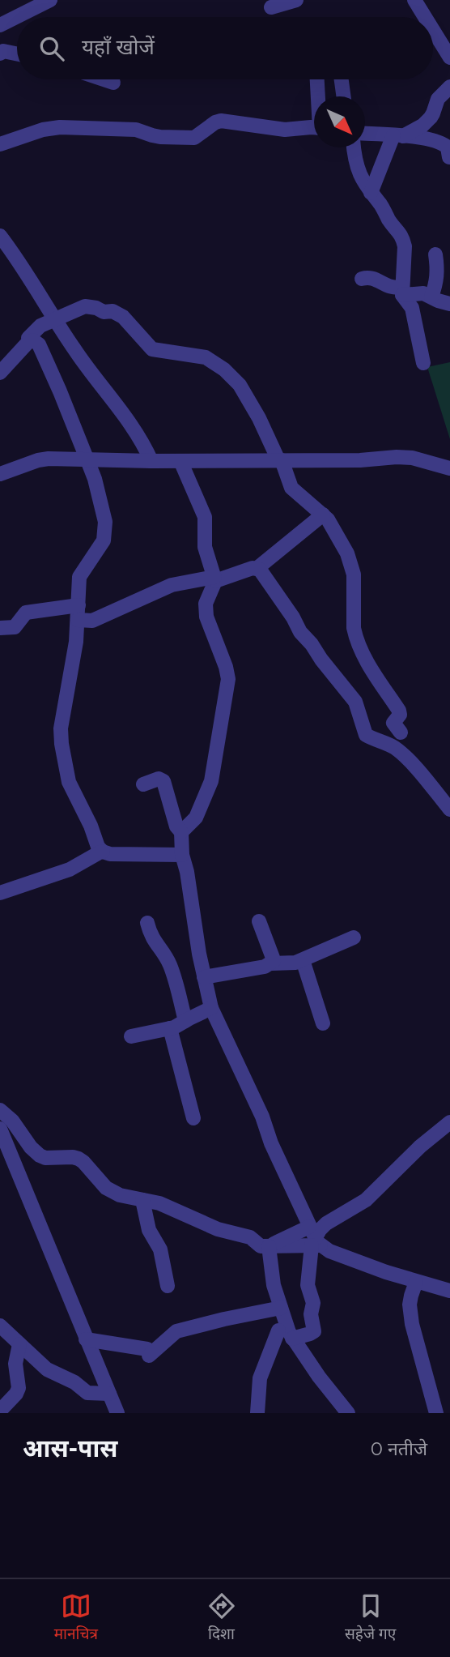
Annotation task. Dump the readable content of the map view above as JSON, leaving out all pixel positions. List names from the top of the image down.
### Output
{
  "north": "bottom right",
  "page": {
    "search": "यहाँ खोजें",
    "heading": ["आस-पास", "0 नतीजे"],
    "nav": ["मानचित्र", "दिशा", "सहेजे गए"]
  }
}
